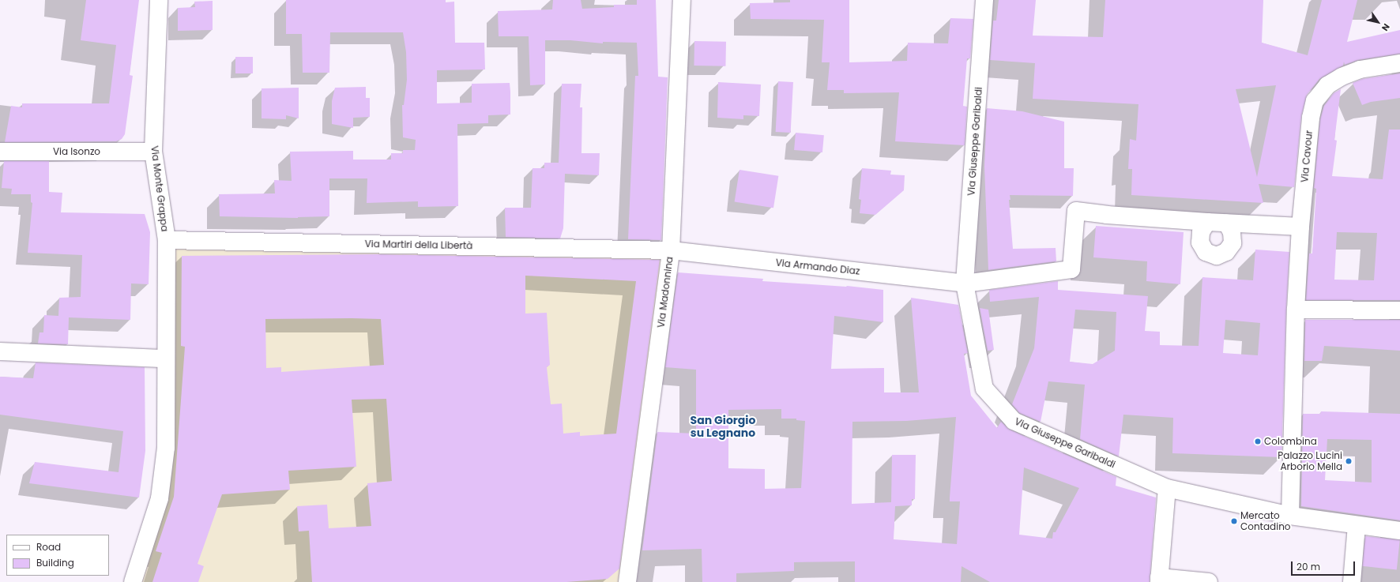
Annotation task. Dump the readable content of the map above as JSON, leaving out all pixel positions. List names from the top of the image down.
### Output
{
  "streets": {
    "street": [
      "Via Giuseppe Garibaldi",
      "Via Isonzo",
      "Via Cavour",
      "Via Monte Grappa",
      "Via Martiri della Libertà",
      "Via Armando Diaz",
      "Via Madonnina"
    ]
  },
  "crossings": [
    ["Via Giuseppe Garibaldi", "Via Cavour"],
    ["Via Giuseppe Garibaldi", "Via Armando Diaz"],
    ["Via Isonzo", "Via Monte Grappa"],
    ["Via Monte Grappa", "Via Martiri della Libertà"],
    ["Via Martiri della Libertà", "Via Armando Diaz"],
    ["Via Martiri della Libertà", "Via Madonnina"],
    ["Via Armando Diaz", "Via Madonnina"]
  ],
  "districts": ["San Giorgio su Legnano"],
  "places": ["Colombina", "Palazzo Lucini Arborio Mella", "Mercato Contadino"],
  "legend": ["Road", "Building"],
  "scale_bar": "20 m",
  "north": "bottom right"
}
